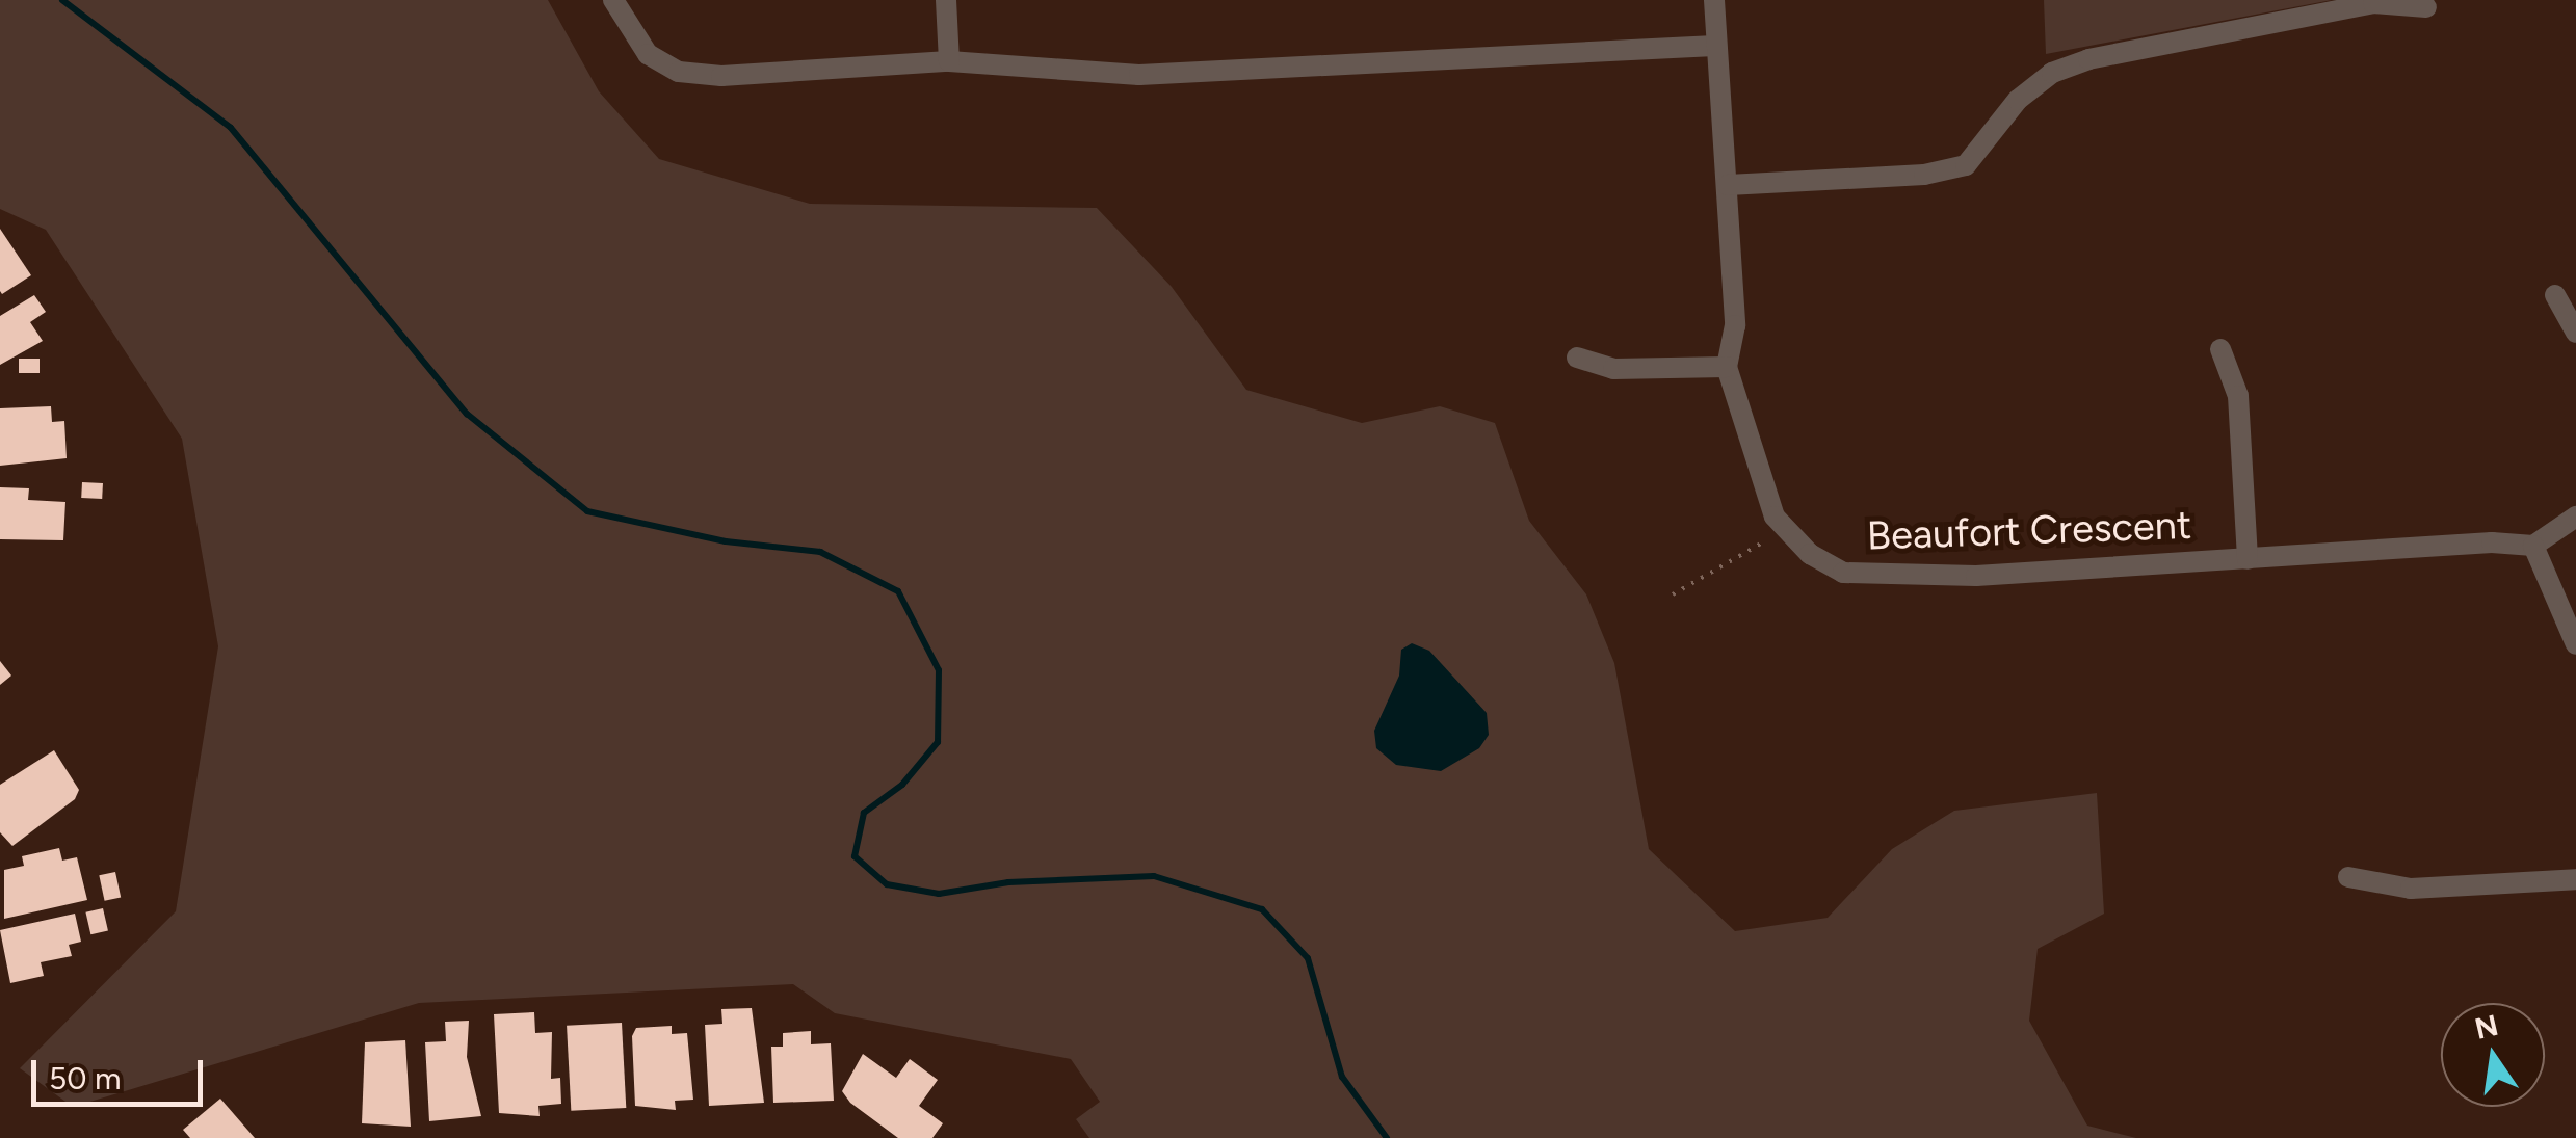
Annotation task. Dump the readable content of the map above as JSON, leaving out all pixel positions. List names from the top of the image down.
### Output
{
  "streets": {
    "street": ["Beaufort Crescent"]
  },
  "scale_bar": "50 m",
  "north": "top"
}
